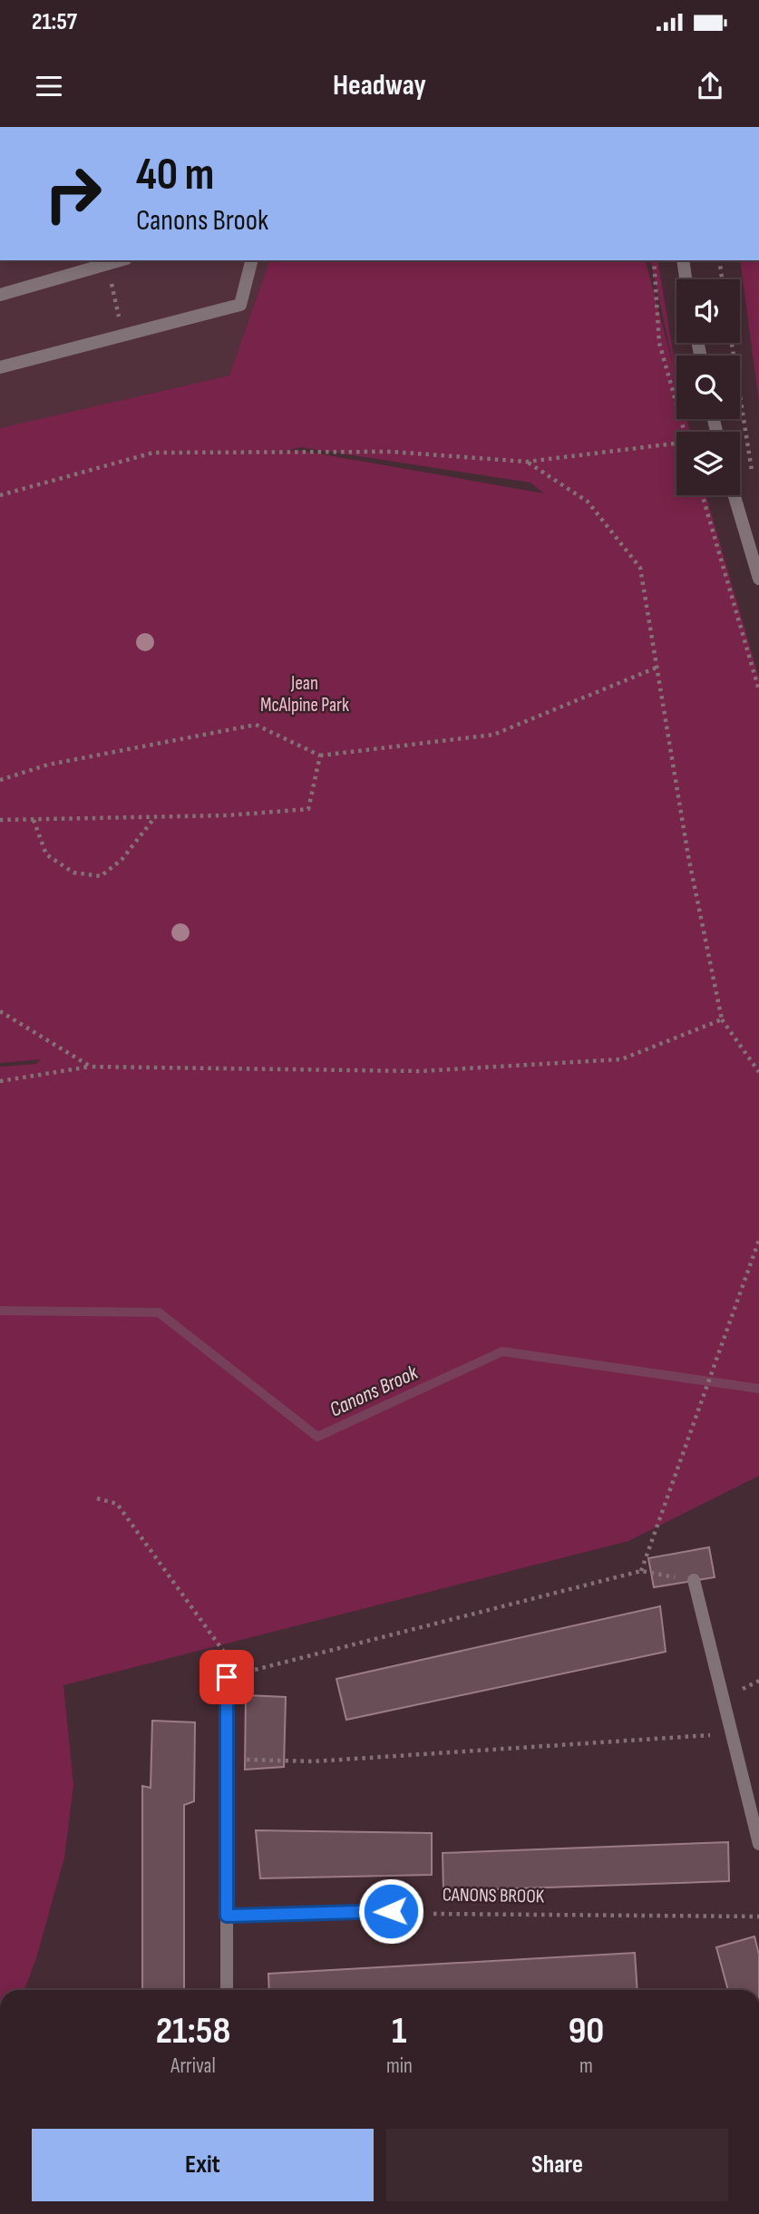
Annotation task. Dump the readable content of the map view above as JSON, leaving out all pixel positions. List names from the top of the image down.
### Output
{
  "streets": {
    "path": ["CANONS BROOK"]
  },
  "water": ["Canons Brook"],
  "parks": ["Jean McAlpine Park"],
  "page": {
    "status": "21:57",
    "header": "Headway",
    "turn": ["40 m", "Canons Brook"],
    "eta": [
      "21:58",
      "Arrival",
      "1",
      "min",
      "90",
      "m"
    ],
    "buttons": ["Exit", "Share"]
  }
}
